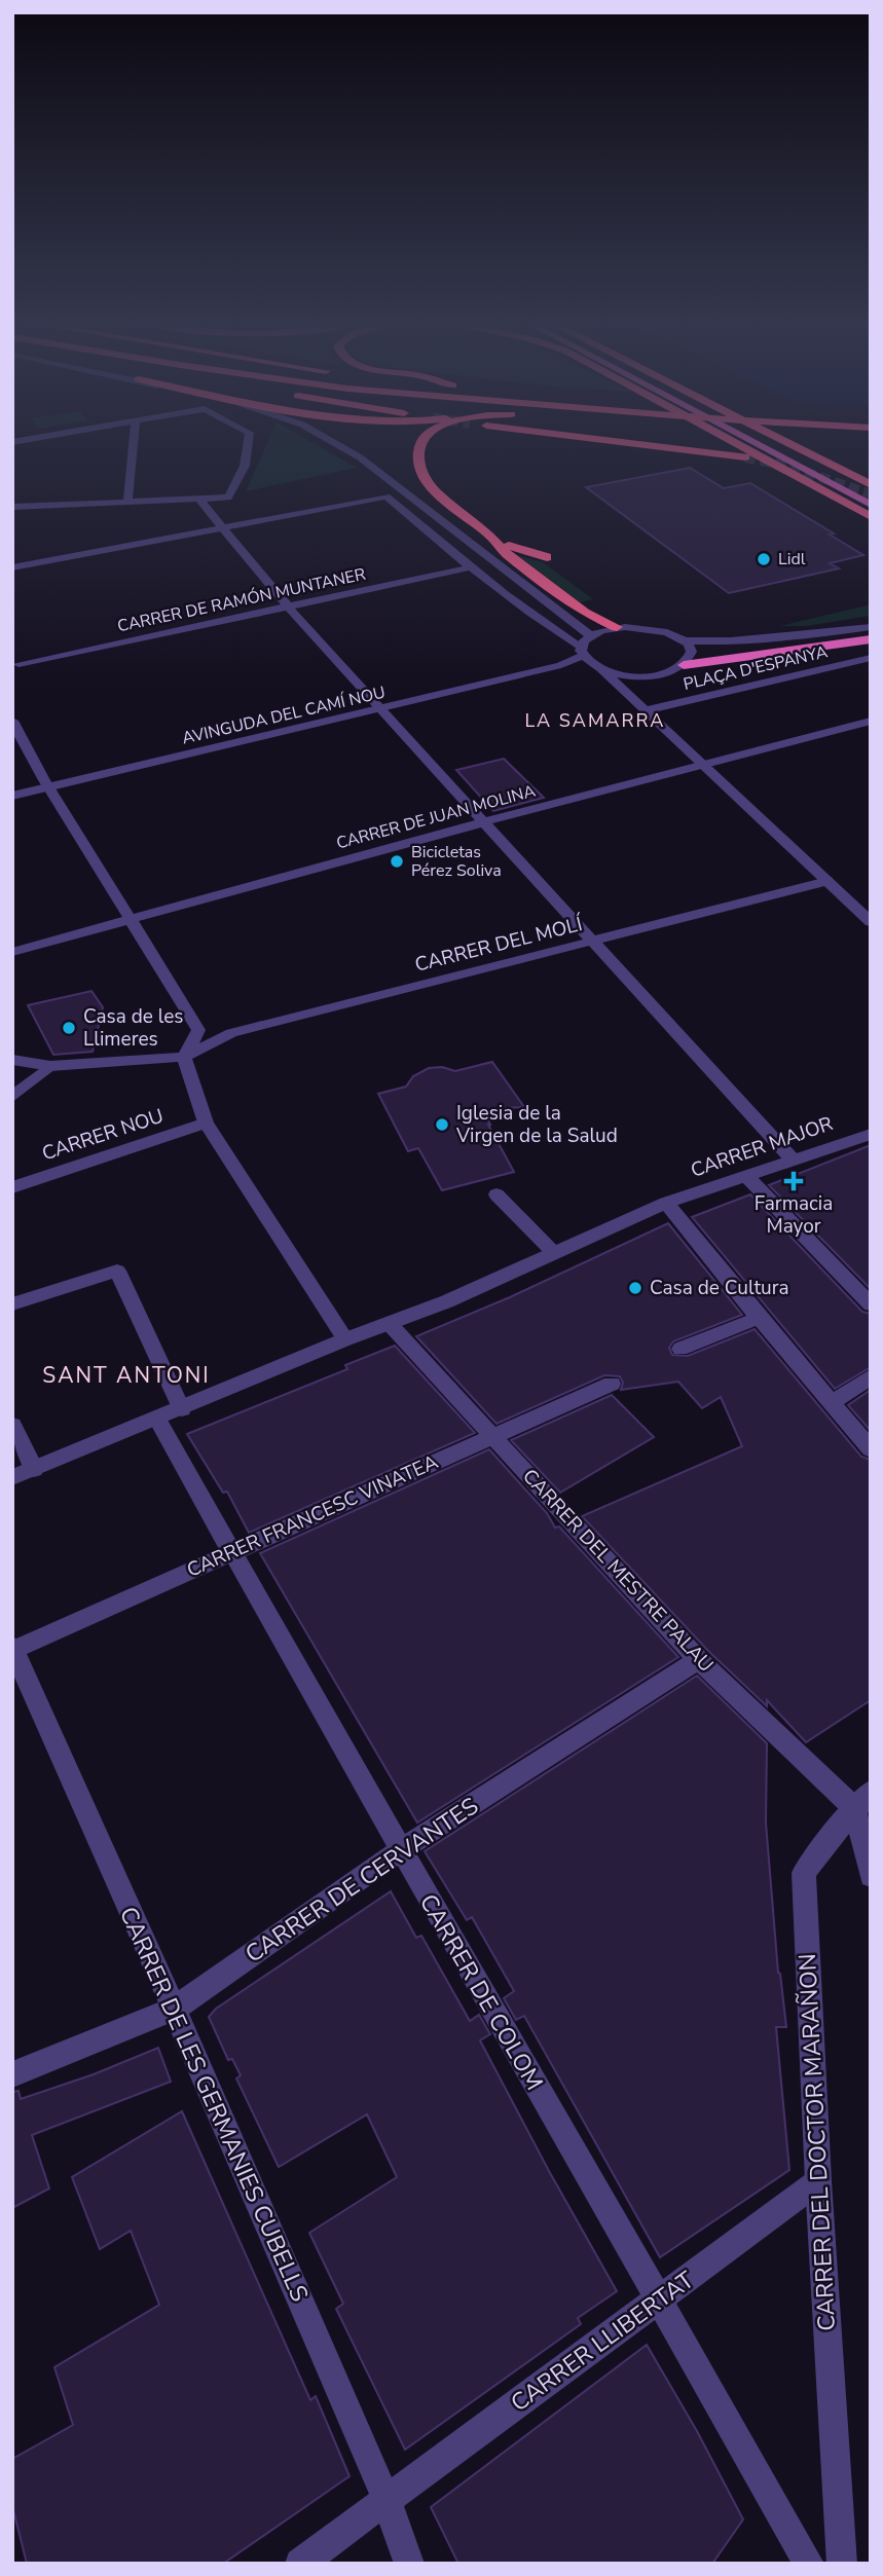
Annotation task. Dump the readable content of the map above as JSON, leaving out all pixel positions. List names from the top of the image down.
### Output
{
  "streets": {
    "street": [
      "CARRER DE RAMÓN MUNTANER",
      "PLAÇA D'ESPANYA",
      "AVINGUDA DEL CAMÍ NOU",
      "CARRER DE JUAN MOLINA",
      "CARRER DEL MOLÍ",
      "CARRER NOU",
      "CARRER MAJOR",
      "CARRER FRANCESC VINATEA",
      "CARRER DEL MESTRE PALAU",
      "CARRER DE CERVANTES",
      "CARRER DE COLOM",
      "CARRER DE LES GERMANIES CUBELLS",
      "CARRER DEL DOCTOR MARAÑON",
      "CARRER LLIBERTAT"
    ]
  },
  "crossings": [
    ["CARRER DE RAMÓN MUNTANER", "PLAÇA D'ESPANYA"],
    ["CARRER MAJOR", "CARRER DEL MESTRE PALAU"],
    ["CARRER MAJOR", "CARRER DE COLOM"],
    ["CARRER FRANCESC VINATEA", "CARRER DEL MESTRE PALAU"],
    ["CARRER FRANCESC VINATEA", "CARRER DE COLOM"],
    ["CARRER FRANCESC VINATEA", "CARRER DE LES GERMANIES CUBELLS"],
    ["CARRER DEL MESTRE PALAU", "CARRER DE CERVANTES"],
    ["CARRER DEL MESTRE PALAU", "CARRER DEL DOCTOR MARAÑON"],
    ["CARRER DE CERVANTES", "CARRER DE COLOM"],
    ["CARRER DE CERVANTES", "CARRER DE LES GERMANIES CUBELLS"],
    ["CARRER DE COLOM", "CARRER LLIBERTAT"],
    ["CARRER DE LES GERMANIES CUBELLS", "CARRER LLIBERTAT"],
    ["CARRER DEL DOCTOR MARAÑON", "CARRER LLIBERTAT"]
  ],
  "districts": ["LA SAMARRA", "SANT ANTONI"],
  "places": {
    "other": [
      "Lidl",
      "Bicicletas Pérez Soliva",
      "Casa de les Llimeres",
      "Iglesia de la Virgen de la Salud",
      "Casa de Cultura"
    ],
    "health": ["Farmacia Mayor"]
  }
}
